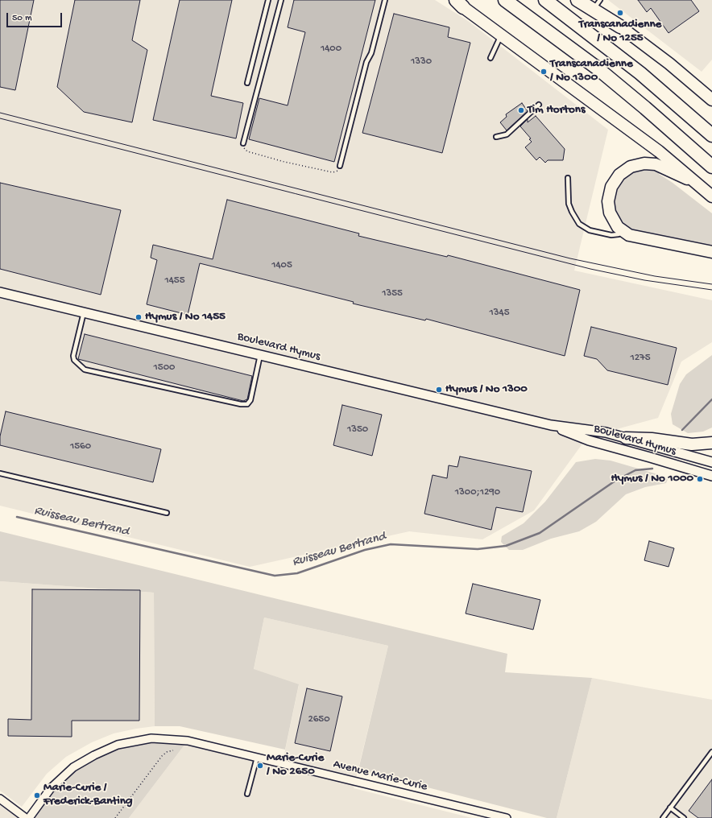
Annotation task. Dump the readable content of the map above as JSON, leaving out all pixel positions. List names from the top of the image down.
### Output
{
  "streets": {
    "street": ["Boulevard Hymus", "Avenue Marie-Curie"]
  },
  "water": ["Ruisseau Bertrand"],
  "places": [
    "Transcanadienne / No 1255",
    "Transcanadienne / No 1300",
    "Tim Hortons",
    "Hymus / No 1455",
    "Hymus / No 1300",
    "Hymus / No 1000",
    "Marie-Curie / No 2650",
    "Marie-Curie / Frederick-Banting"
  ],
  "house_numbers": [
    "1400",
    "1330",
    "1405",
    "1455",
    "1355",
    "1345",
    "1275",
    "1500",
    "1350",
    "1560",
    "1300;1290",
    "2650"
  ],
  "scale_bar": "50 m"
}
